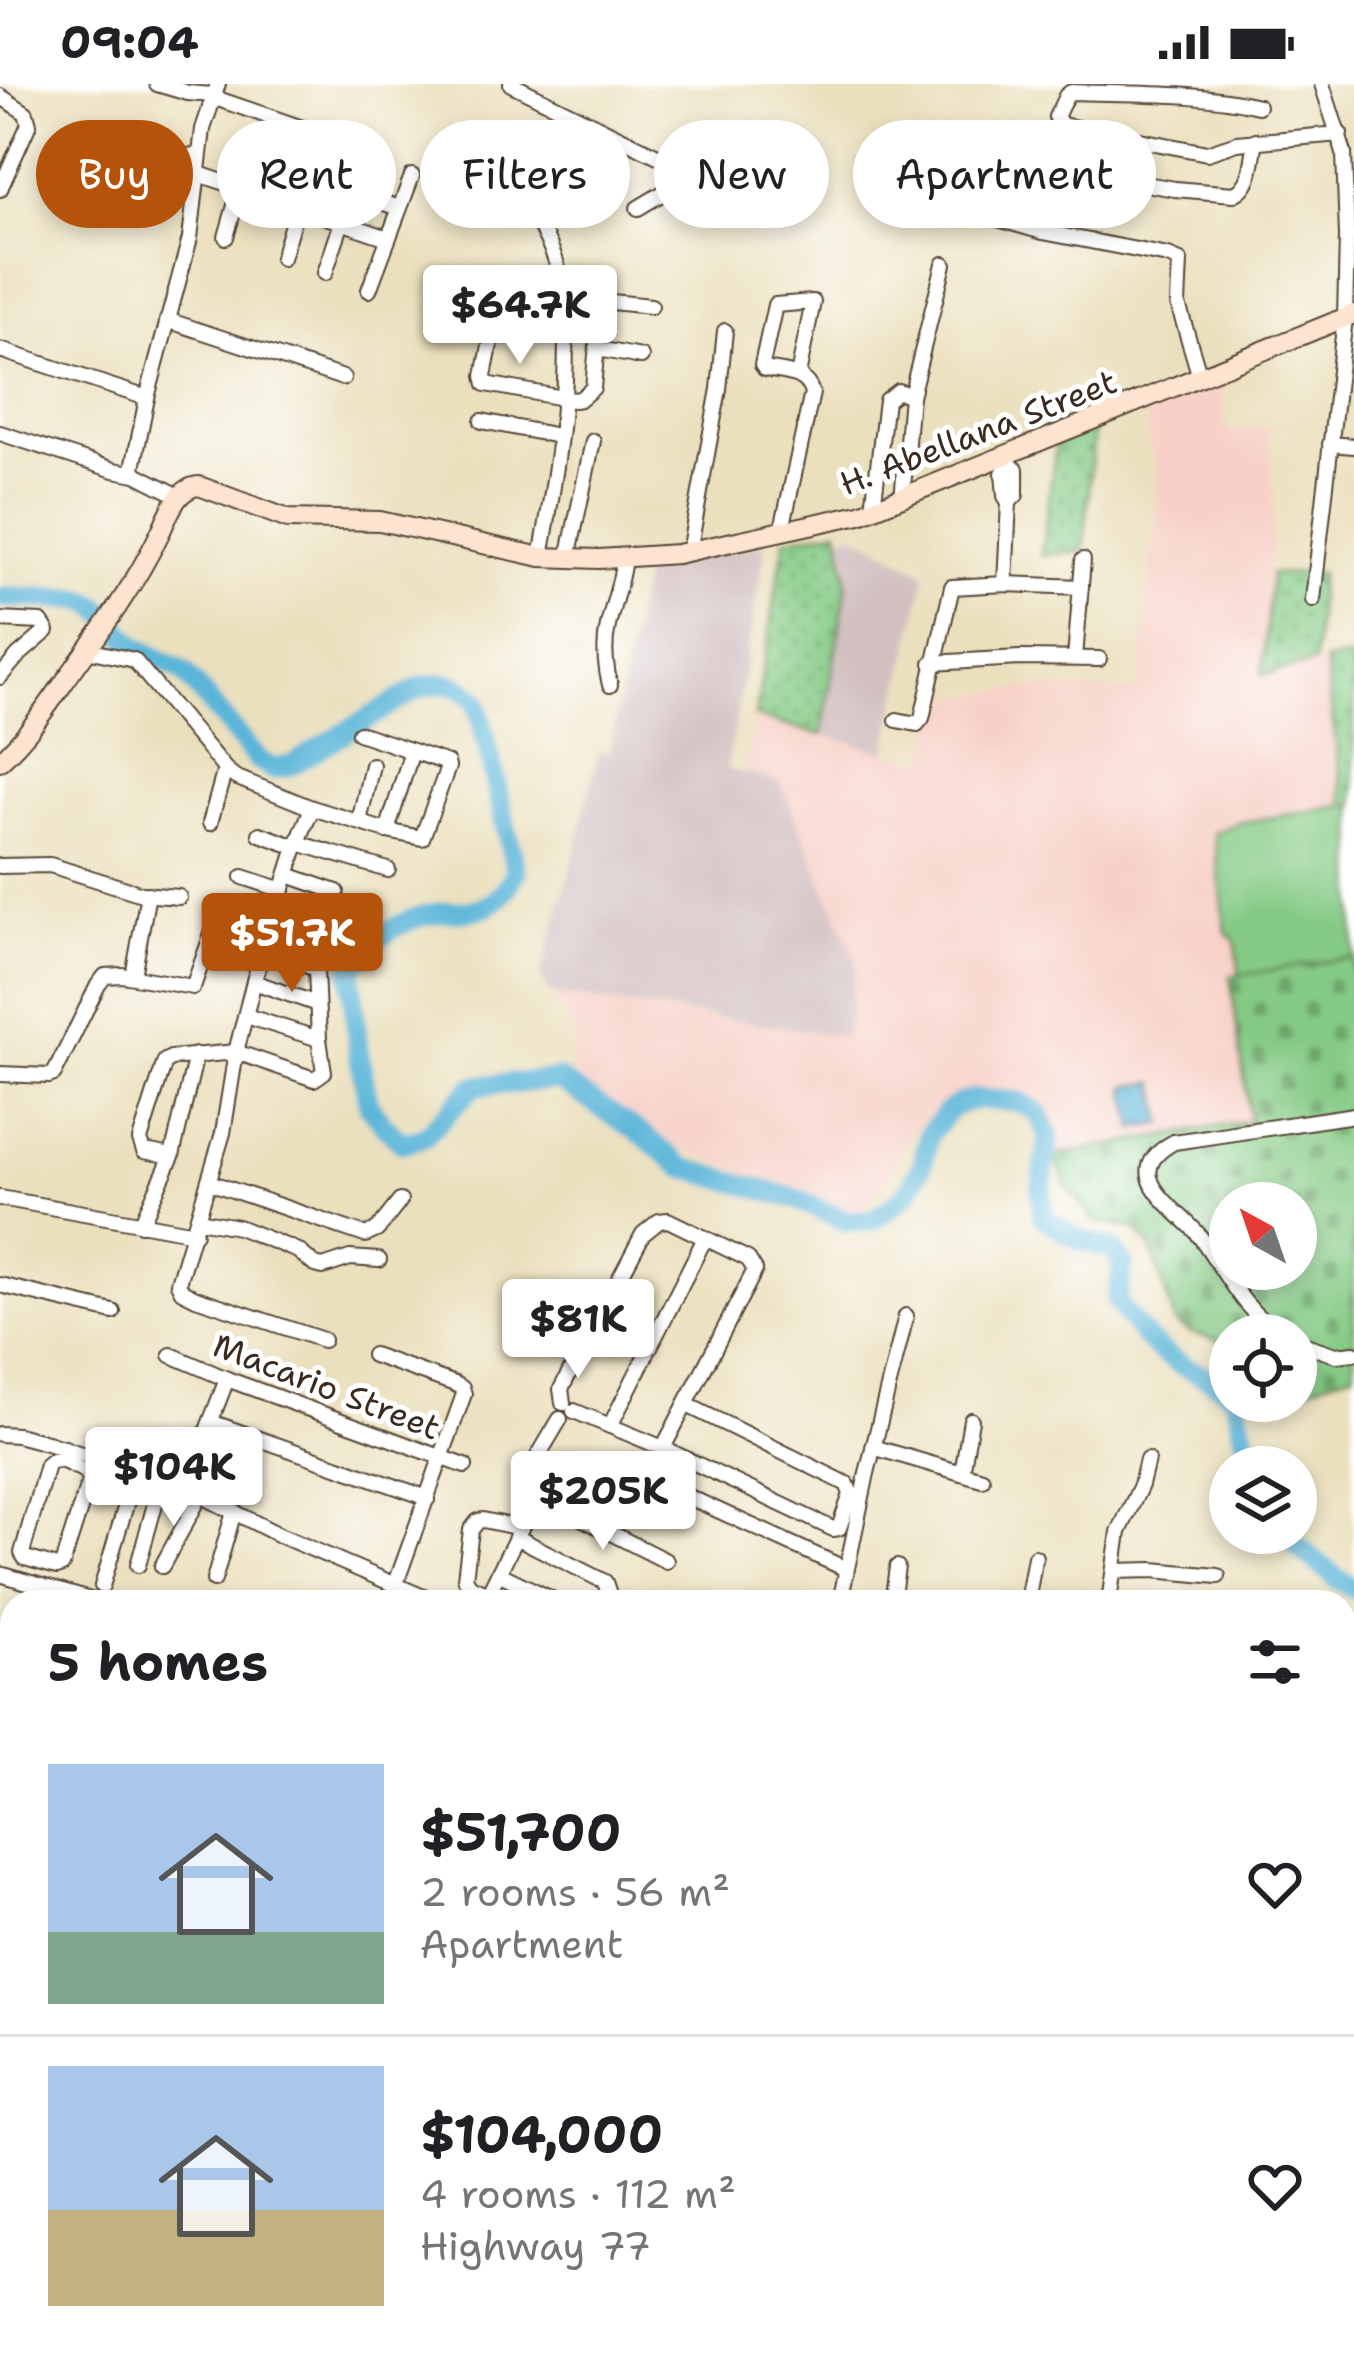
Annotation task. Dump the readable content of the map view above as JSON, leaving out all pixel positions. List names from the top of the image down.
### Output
{
  "streets": {
    "main road": ["H. Abellana Street"],
    "street": ["Macario Street"]
  },
  "north": "top left",
  "page": {
    "status": "09:04",
    "chip": [
      "Buy",
      "Rent",
      "Filters",
      "New",
      "Apartment"
    ],
    "price": [
      "$64.7K",
      "$51.7K",
      "$81K",
      "$104K",
      "$205K"
    ],
    "heading": "5 homes",
    "list": [
      {
        "name": "$51,700",
        "note": "2 rooms · 56 m² · Apartment"
      },
      {
        "name": "$104,000",
        "note": "4 rooms · 112 m² · Highway 77"
      }
    ]
  }
}
